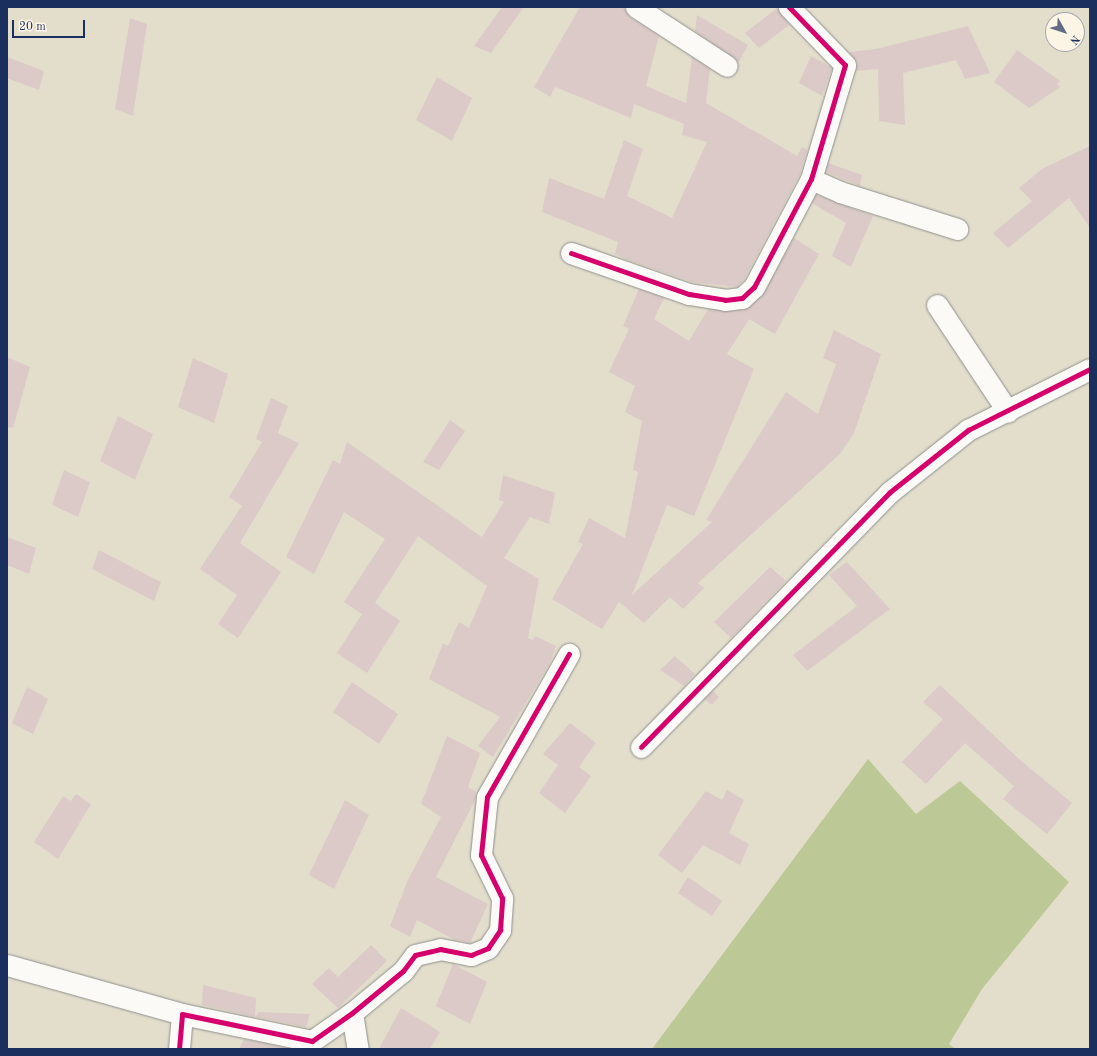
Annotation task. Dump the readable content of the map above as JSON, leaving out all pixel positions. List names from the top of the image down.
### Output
{
  "scale_bar": "20 m",
  "north": "bottom right"
}
